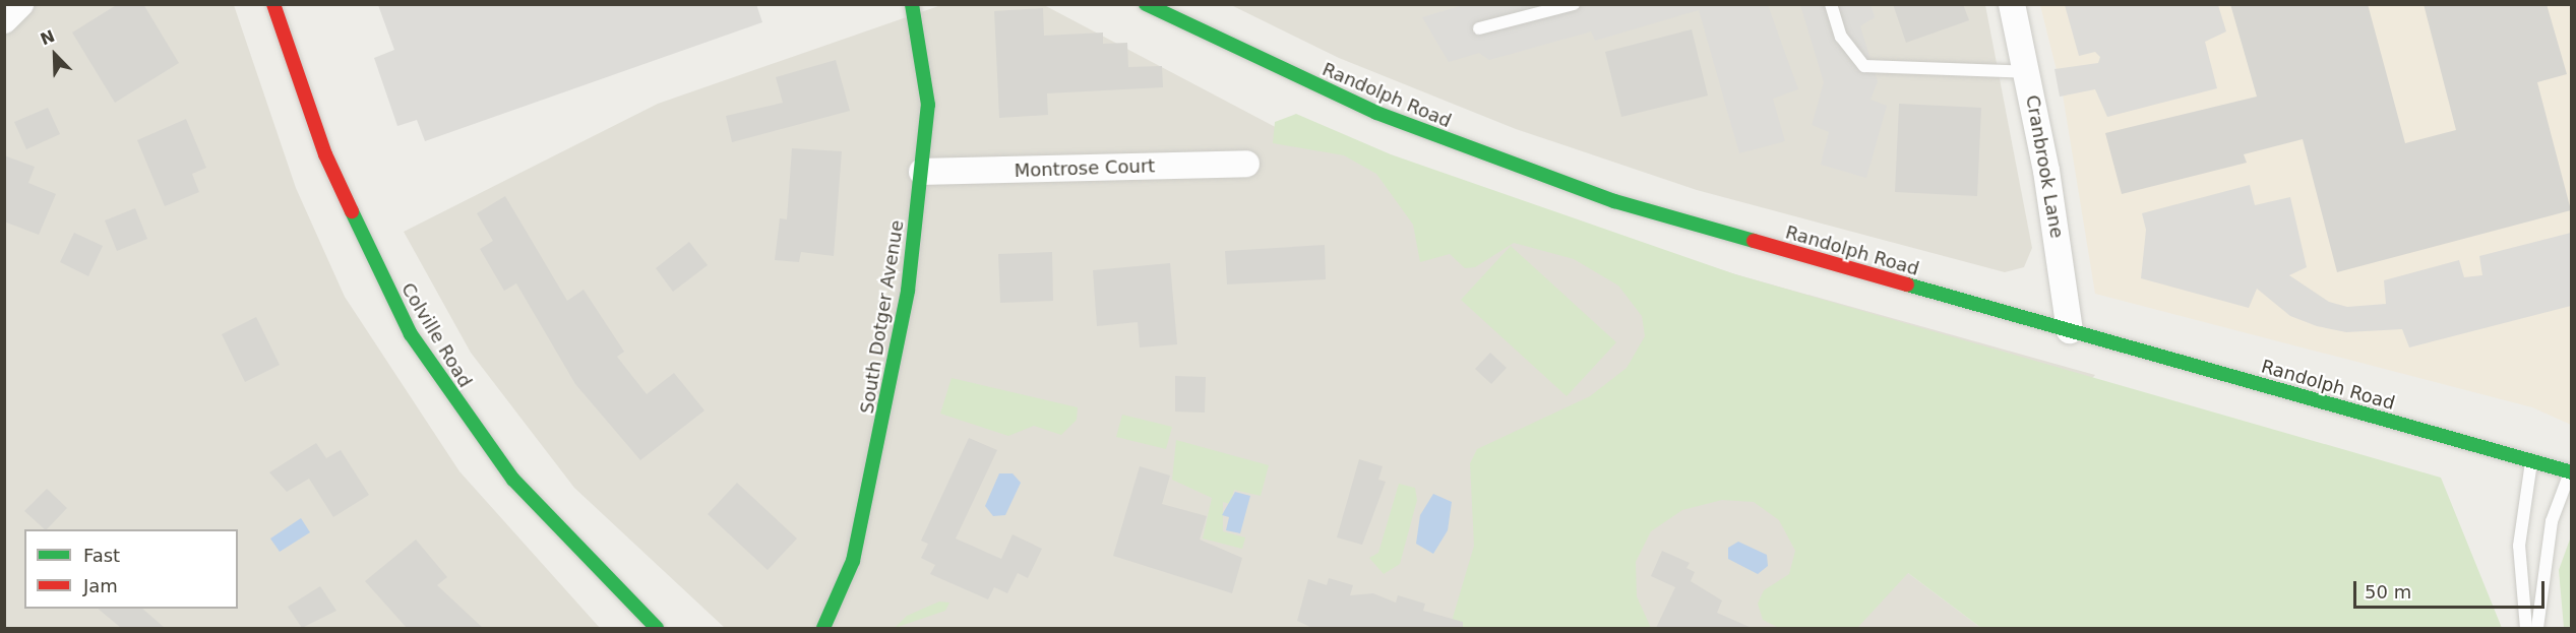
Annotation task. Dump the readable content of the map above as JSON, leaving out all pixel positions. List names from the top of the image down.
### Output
{
  "streets": {
    "main road": ["Randolph Road", "South Dotger Avenue", "Colville Road"],
    "street": ["Cranbrook Lane", "Montrose Court"]
  },
  "crossings": [
    ["Randolph Road", "Cranbrook Lane"],
    ["Montrose Court", "South Dotger Avenue"]
  ],
  "legend": ["Fast", "Jam"],
  "scale_bar": "50 m",
  "north": "top left"
}
